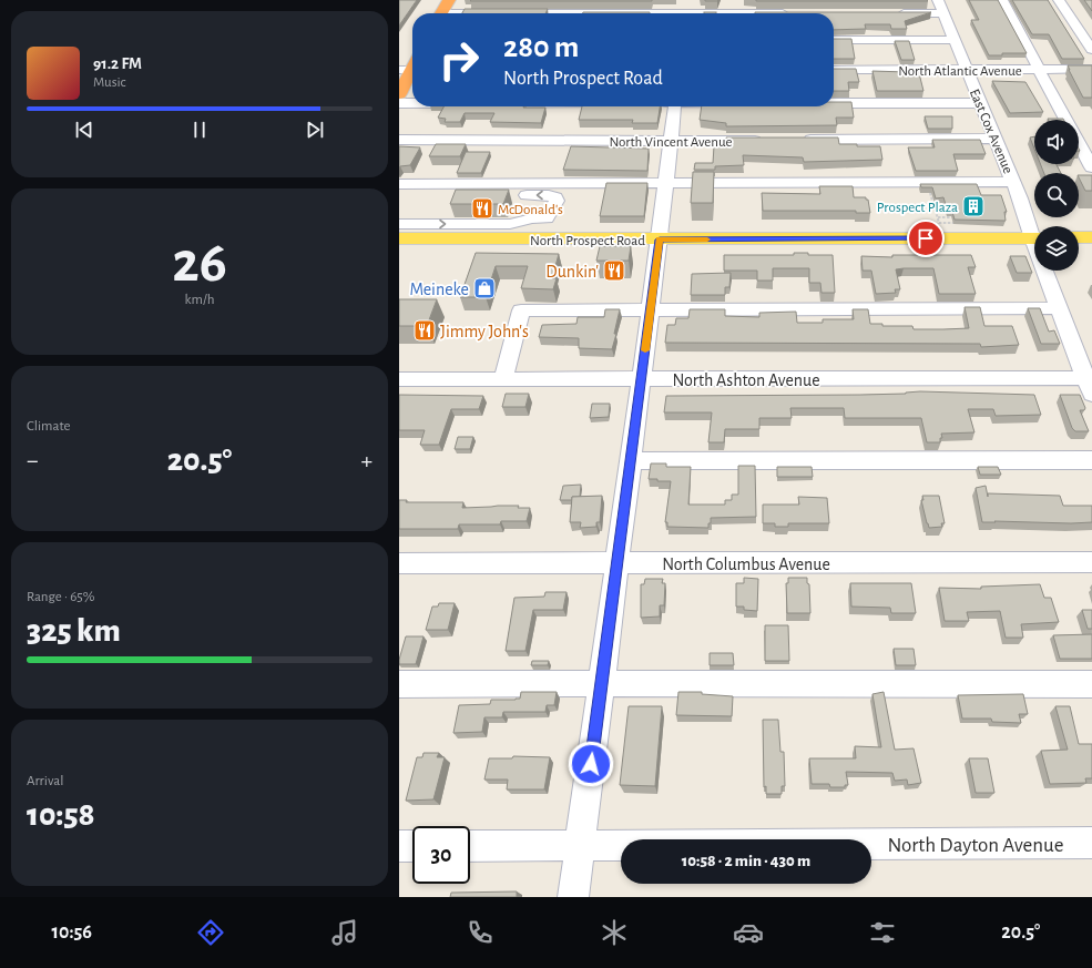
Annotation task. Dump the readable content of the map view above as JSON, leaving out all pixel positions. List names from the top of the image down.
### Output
{
  "streets": {
    "main road": ["North Prospect Road"],
    "street": [
      "North Atlantic Avenue",
      "East Cox Avenue",
      "North Vincent Avenue",
      "North Ashton Avenue",
      "North Columbus Avenue",
      "North Dayton Avenue"
    ]
  },
  "crossings": [
    ["North Atlantic Avenue", "East Cox Avenue"],
    ["East Cox Avenue", "North Ashton Avenue"]
  ],
  "places": {
    "building": ["Prospect Plaza"],
    "restaurant": ["McDonald's", "Dunkin'", "Jimmy John's"],
    "shop": ["Meineke"]
  },
  "page": {
    "turn": ["280 m", "North Prospect Road"],
    "song": ["91.2 FM", "Music"],
    "tile": [
      ["26", "km/h"],
      "Climate",
      ["Range · 65%", "325 km"],
      ["Arrival", "10:58"]
    ],
    "heat": ["−", "20.5°", "+"],
    "limit": "30",
    "trip": "10:58 · 2 min · 430 m",
    "tabs": ["10:56", "20.5°"]
  }
}
